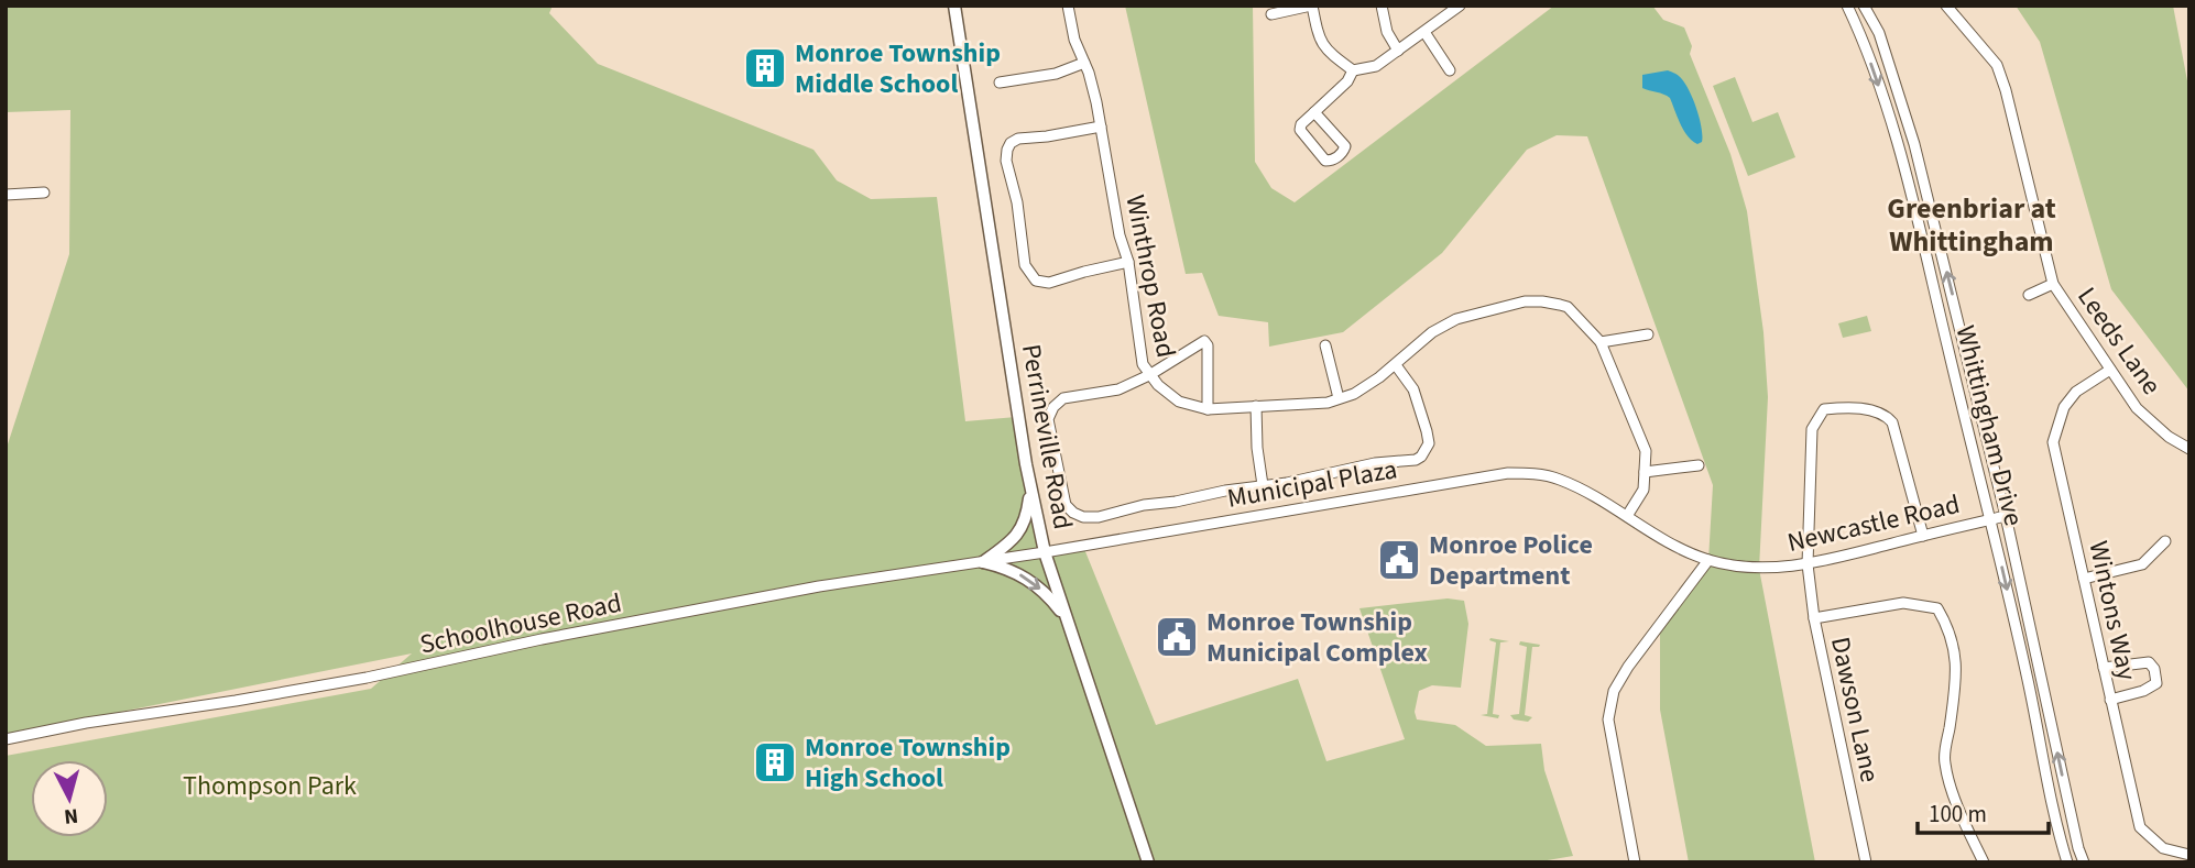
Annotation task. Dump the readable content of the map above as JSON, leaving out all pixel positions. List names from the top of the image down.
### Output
{
  "streets": {
    "street": [
      "Winthrop Road",
      "Leeds Lane",
      "Whittingham Drive",
      "Perrineville Road",
      "Municipal Plaza",
      "Newcastle Road",
      "Wintons Way",
      "Schoolhouse Road",
      "Dawson Lane"
    ]
  },
  "crossings": [
    ["Winthrop Road", "Newcastle Road"],
    ["Leeds Lane", "Wintons Way"],
    ["Whittingham Drive", "Newcastle Road"],
    ["Perrineville Road", "Municipal Plaza"],
    ["Perrineville Road", "Schoolhouse Road"],
    ["Municipal Plaza", "Newcastle Road"],
    ["Municipal Plaza", "Schoolhouse Road"],
    ["Newcastle Road", "Dawson Lane"]
  ],
  "districts": ["Greenbriar at Whittingham"],
  "parks": ["Thompson Park"],
  "places": {
    "building": ["Monroe Township Middle School", "Monroe Township High School"],
    "public building": ["Monroe Police Department", "Monroe Township Municipal Complex"]
  },
  "scale_bar": "100 m",
  "north": "bottom"
}
